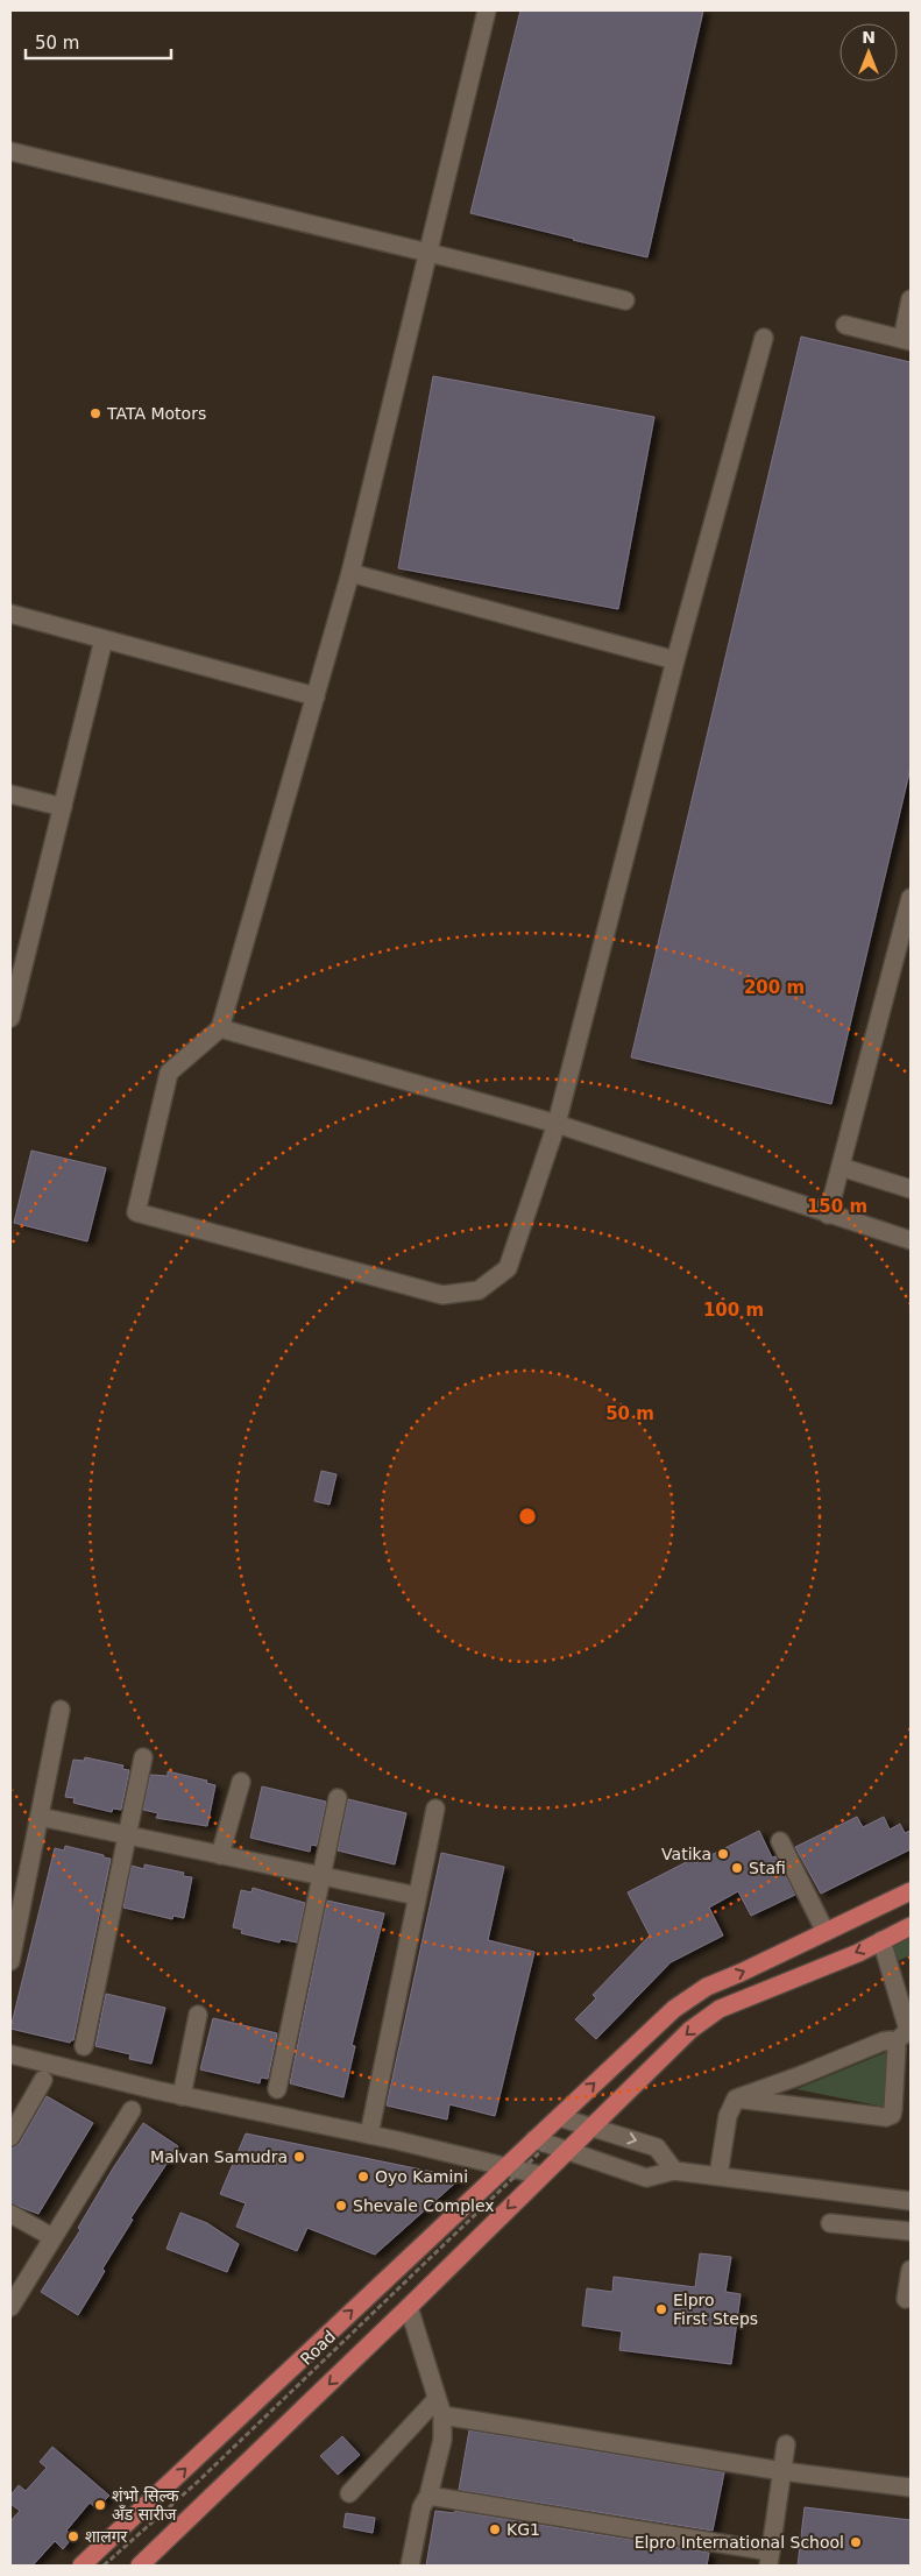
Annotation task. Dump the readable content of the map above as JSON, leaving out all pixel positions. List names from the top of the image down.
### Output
{
  "streets": {
    "path": ["Road"]
  },
  "places": [
    "TATA Motors",
    "Vatika",
    "Stafi",
    "Malvan Samudra",
    "Oyo Kamini",
    "Shevale Complex",
    "Elpro First Steps",
    "शंभो सिल्क अँड सारीज",
    "KG1",
    "शालगर",
    "Elpro International School"
  ],
  "scale_bar": "50 m",
  "north": "top",
  "rings": [
    "200 m",
    "150 m",
    "100 m",
    "50 m"
  ]
}
